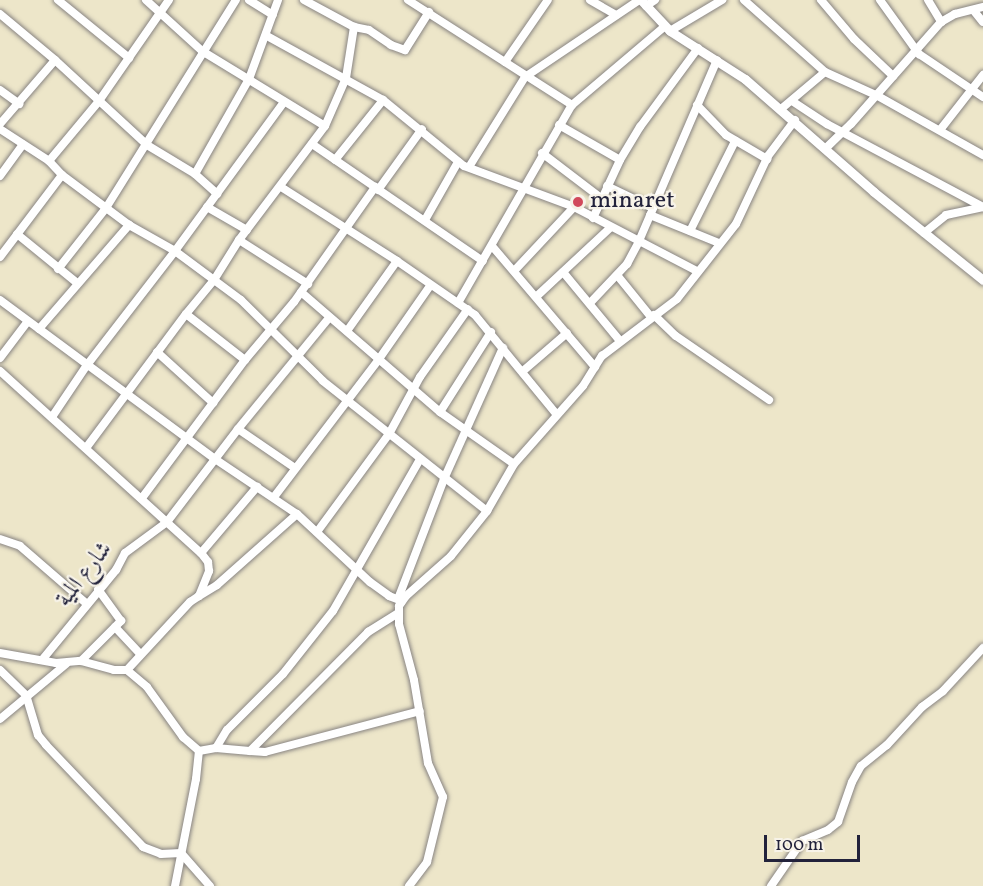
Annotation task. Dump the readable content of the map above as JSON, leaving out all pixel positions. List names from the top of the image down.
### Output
{
  "streets": {
    "street": ["شارع المية"]
  },
  "places": ["minaret"],
  "scale_bar": "100 m"
}
